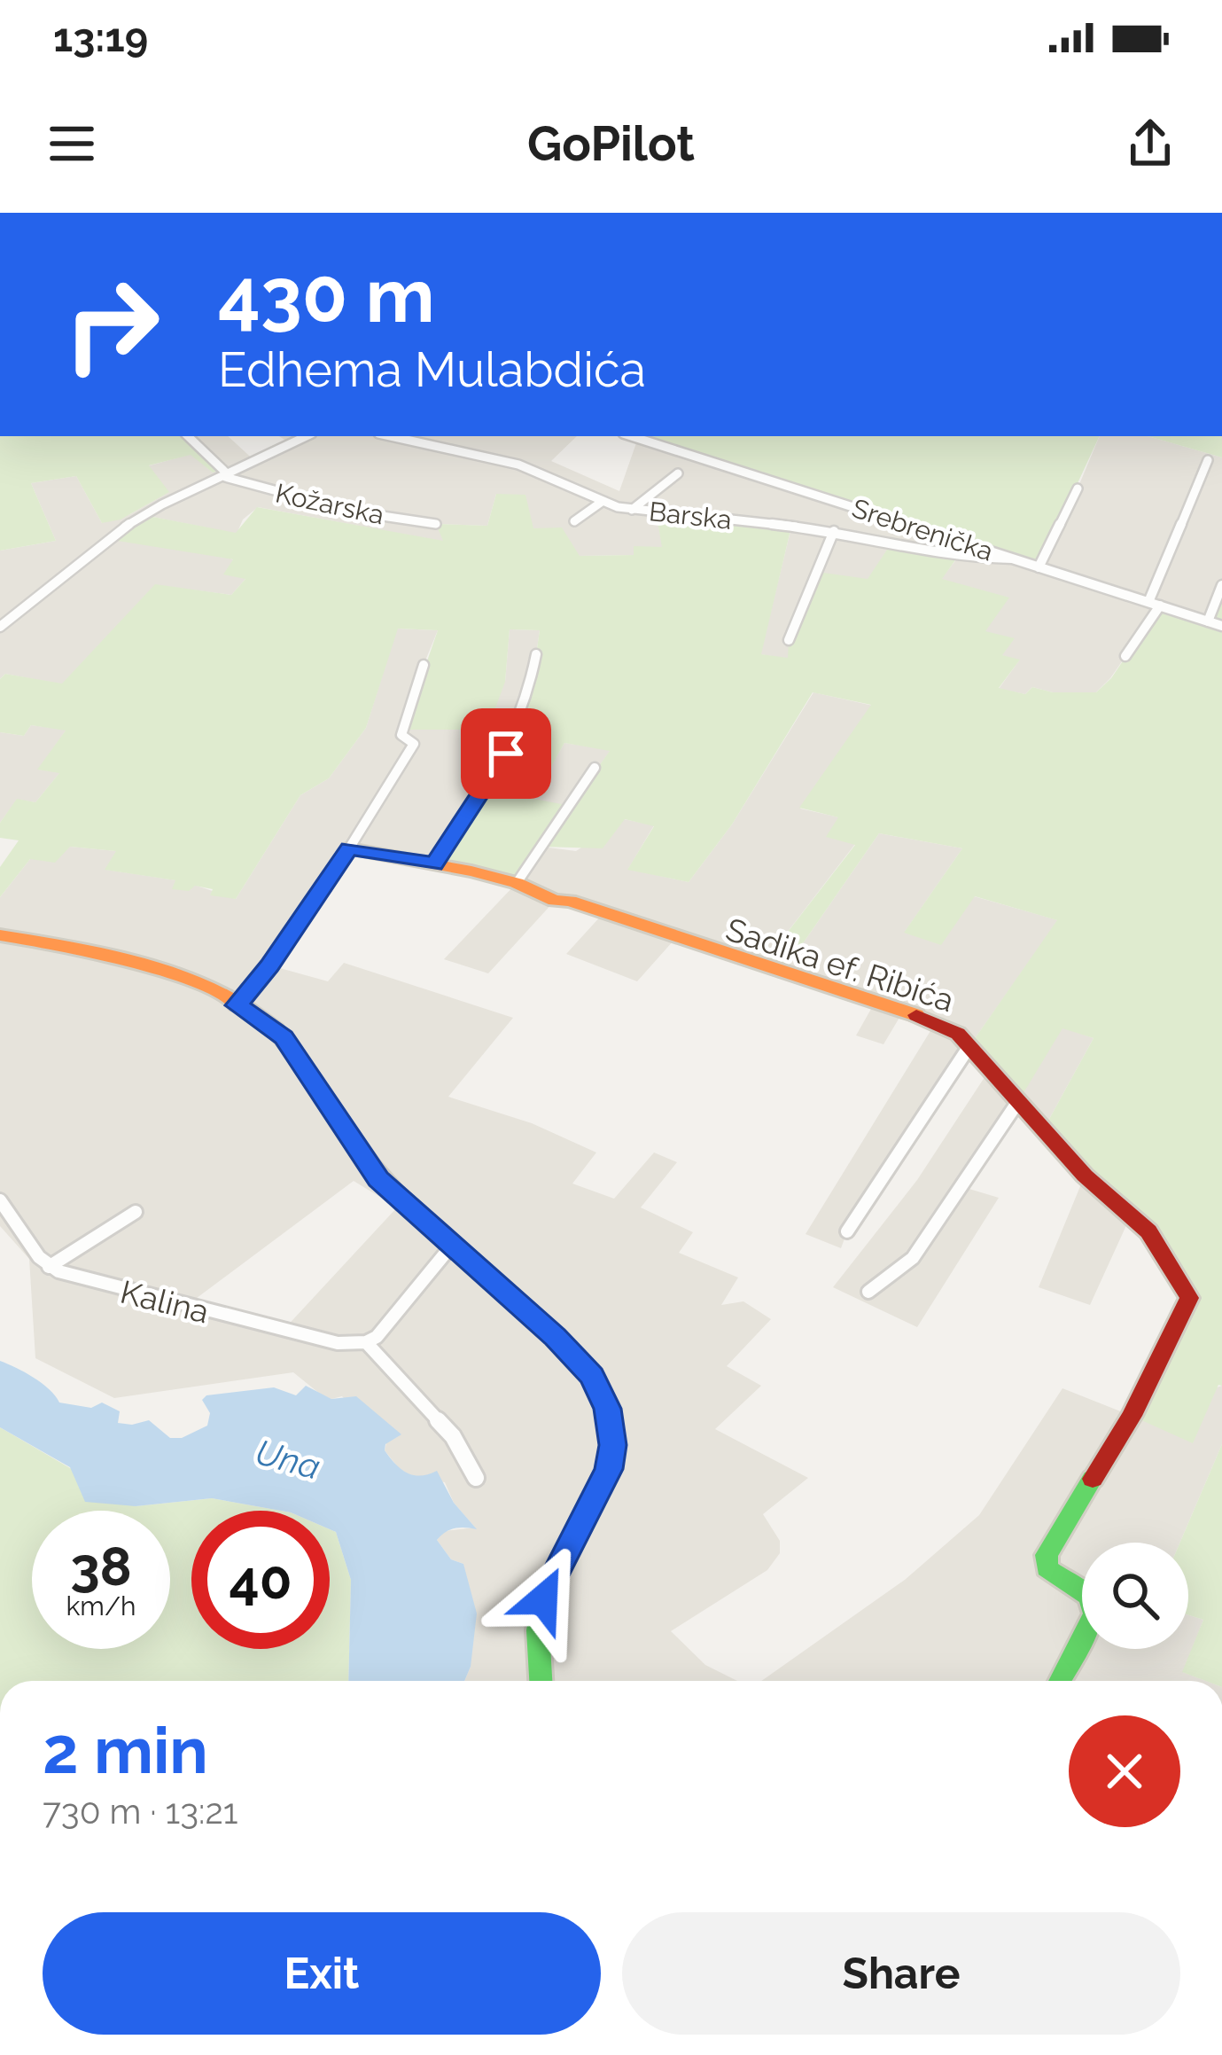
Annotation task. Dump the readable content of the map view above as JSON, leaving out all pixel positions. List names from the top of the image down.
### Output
{
  "streets": {
    "street": [
      "Kožarska",
      "Barska",
      "Srebrenička",
      "Sadika ef. Ribića",
      "Kalina"
    ]
  },
  "crossings": [
    ["Barska", "Srebrenička"]
  ],
  "water": ["Una"],
  "page": {
    "status": "13:19",
    "header": "GoPilot",
    "turn": ["430 m", "Edhema Mulabdića"],
    "speed": "38 km/h",
    "limit": "40",
    "heading": ["2 min", "730 m · 13:21"],
    "buttons": ["Exit", "Share"]
  }
}
